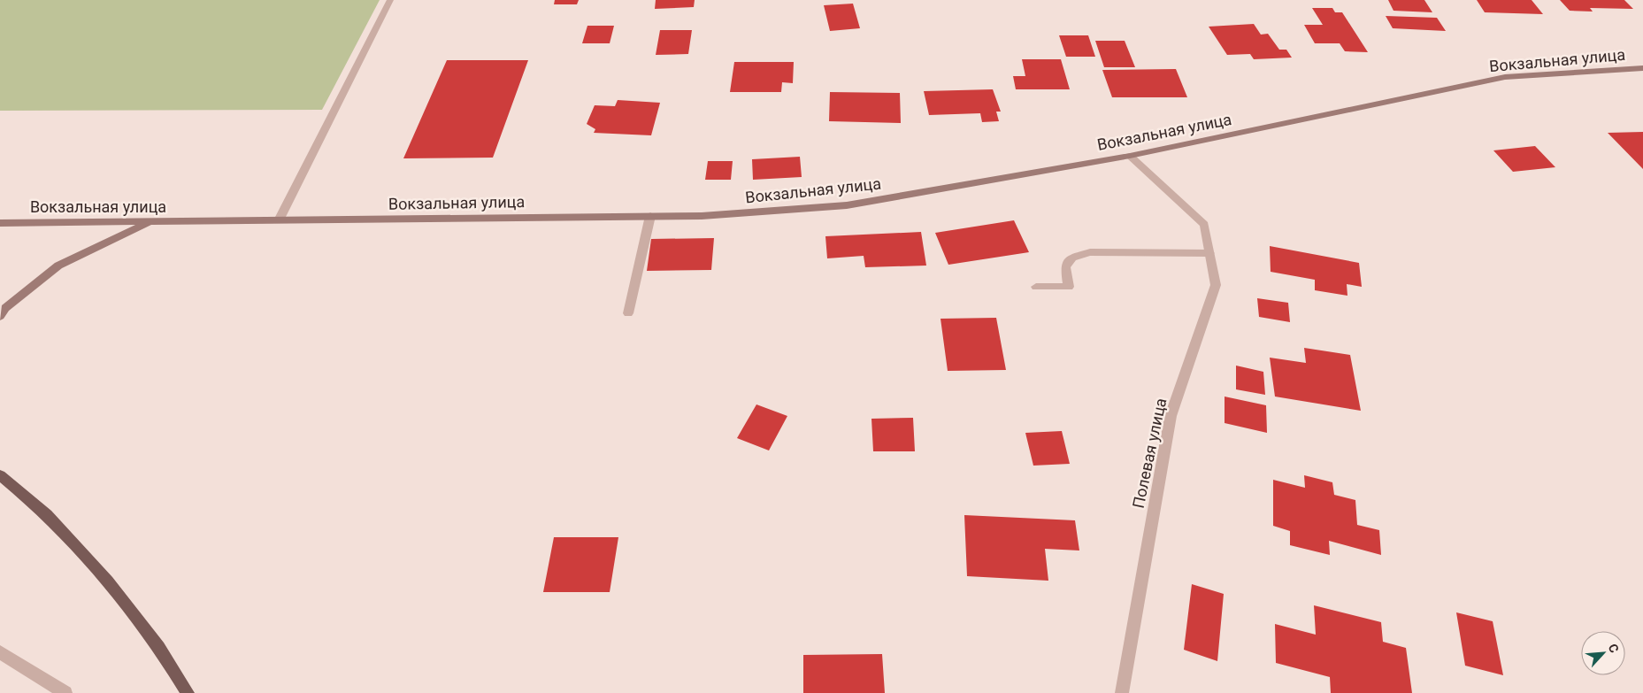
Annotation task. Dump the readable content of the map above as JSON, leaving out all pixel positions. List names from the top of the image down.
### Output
{
  "streets": {
    "street": ["Вокзальная улица", "Полевая улица"]
  },
  "crossings": [
    ["Вокзальная улица", "Полевая улица"]
  ],
  "north": "top right"
}
